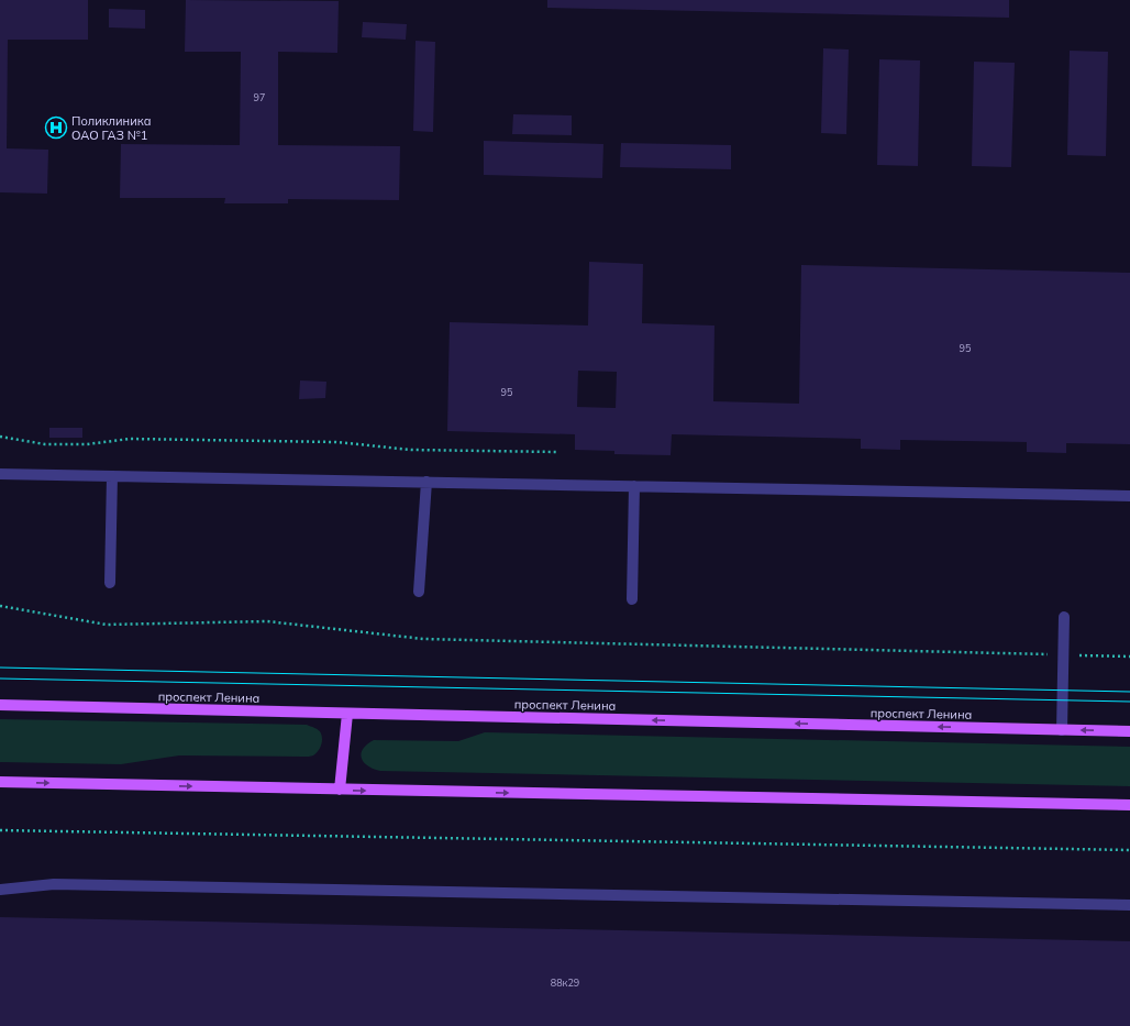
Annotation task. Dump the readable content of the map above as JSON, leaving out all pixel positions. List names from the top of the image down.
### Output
{
  "streets": {
    "main road": ["проспект Ленина"]
  },
  "places": {
    "hospital": ["Поликлиника ОАО ГАЗ №1"]
  },
  "house_numbers": [
    "97",
    "95",
    "95",
    "88к29"
  ]
}
